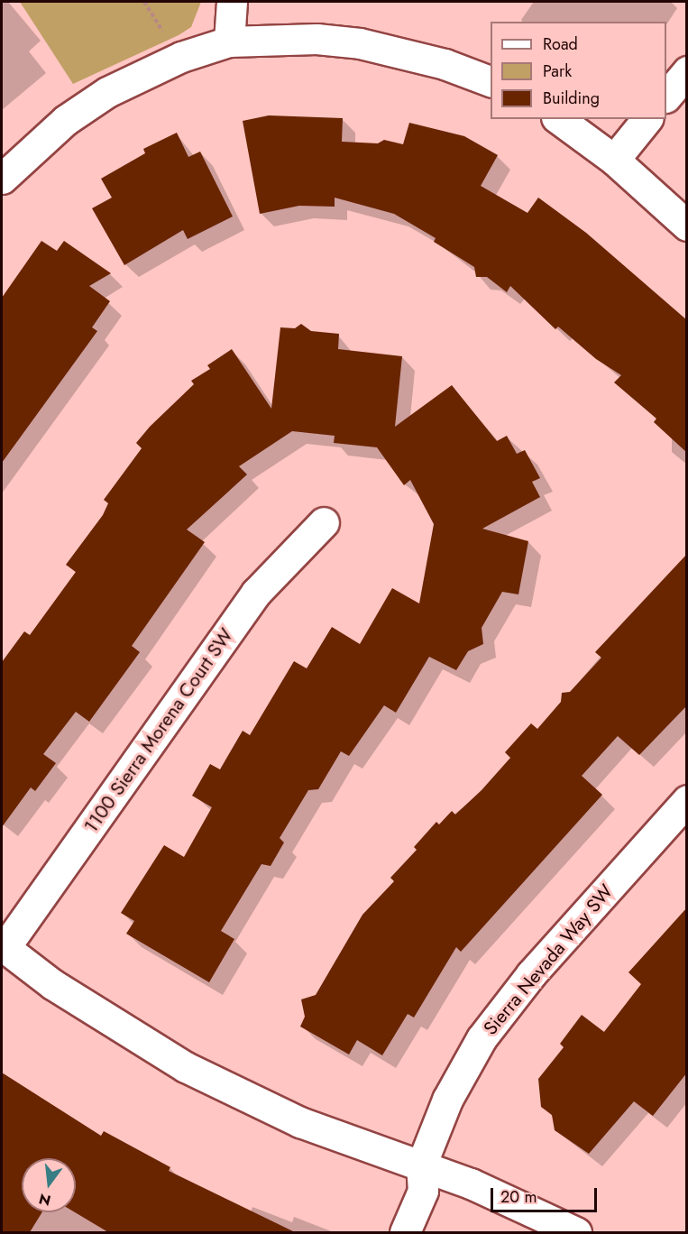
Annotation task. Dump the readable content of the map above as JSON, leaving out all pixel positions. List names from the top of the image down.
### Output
{
  "streets": {
    "street": ["1100 Sierra Morena Court SW", "Sierra Nevada Way SW"]
  },
  "legend": ["Road", "Park", "Building"],
  "scale_bar": "20 m",
  "north": "bottom"
}
